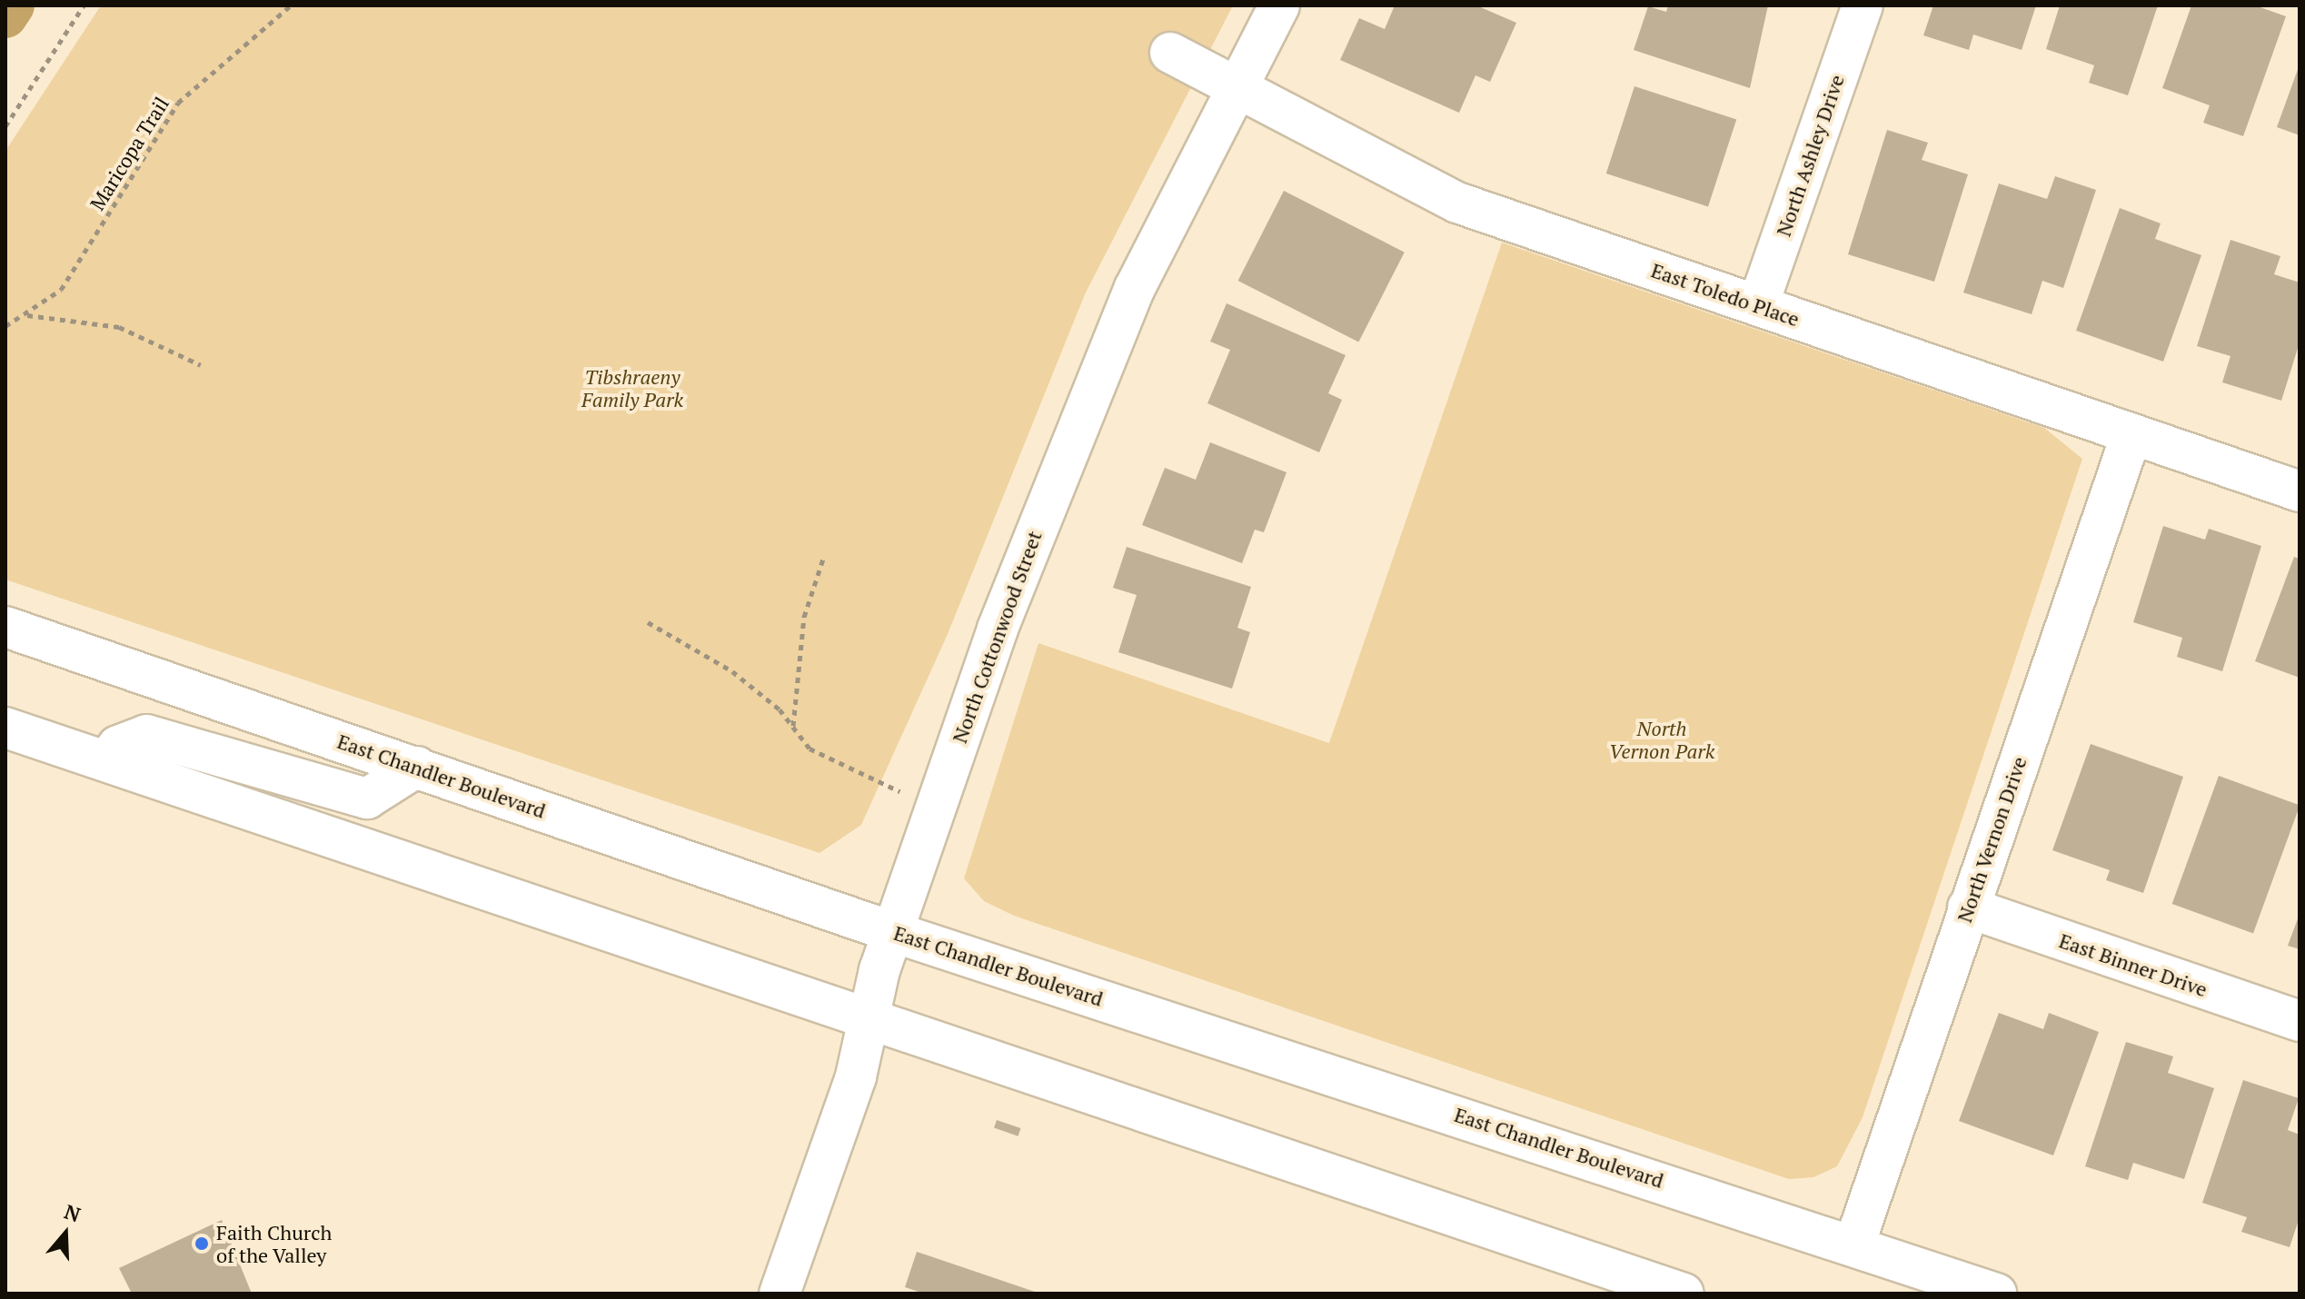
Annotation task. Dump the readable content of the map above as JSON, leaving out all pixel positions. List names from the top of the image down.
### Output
{
  "streets": {
    "main road": [
      "North Ashley Drive",
      "East Toledo Place",
      "North Cottonwood Street",
      "East Chandler Boulevard",
      "North Vernon Drive",
      "East Binner Drive"
    ],
    "path": ["Maricopa Trail"]
  },
  "crossings": [
    ["North Ashley Drive", "East Toledo Place"],
    ["East Toledo Place", "North Cottonwood Street"],
    ["East Toledo Place", "North Vernon Drive"],
    ["North Cottonwood Street", "East Chandler Boulevard"],
    ["East Chandler Boulevard", "North Vernon Drive"],
    ["North Vernon Drive", "East Binner Drive"]
  ],
  "parks": ["Tibshraeny Family Park", "North Vernon Park"],
  "places": ["Faith Church of the Valley"],
  "north": "top"
}
